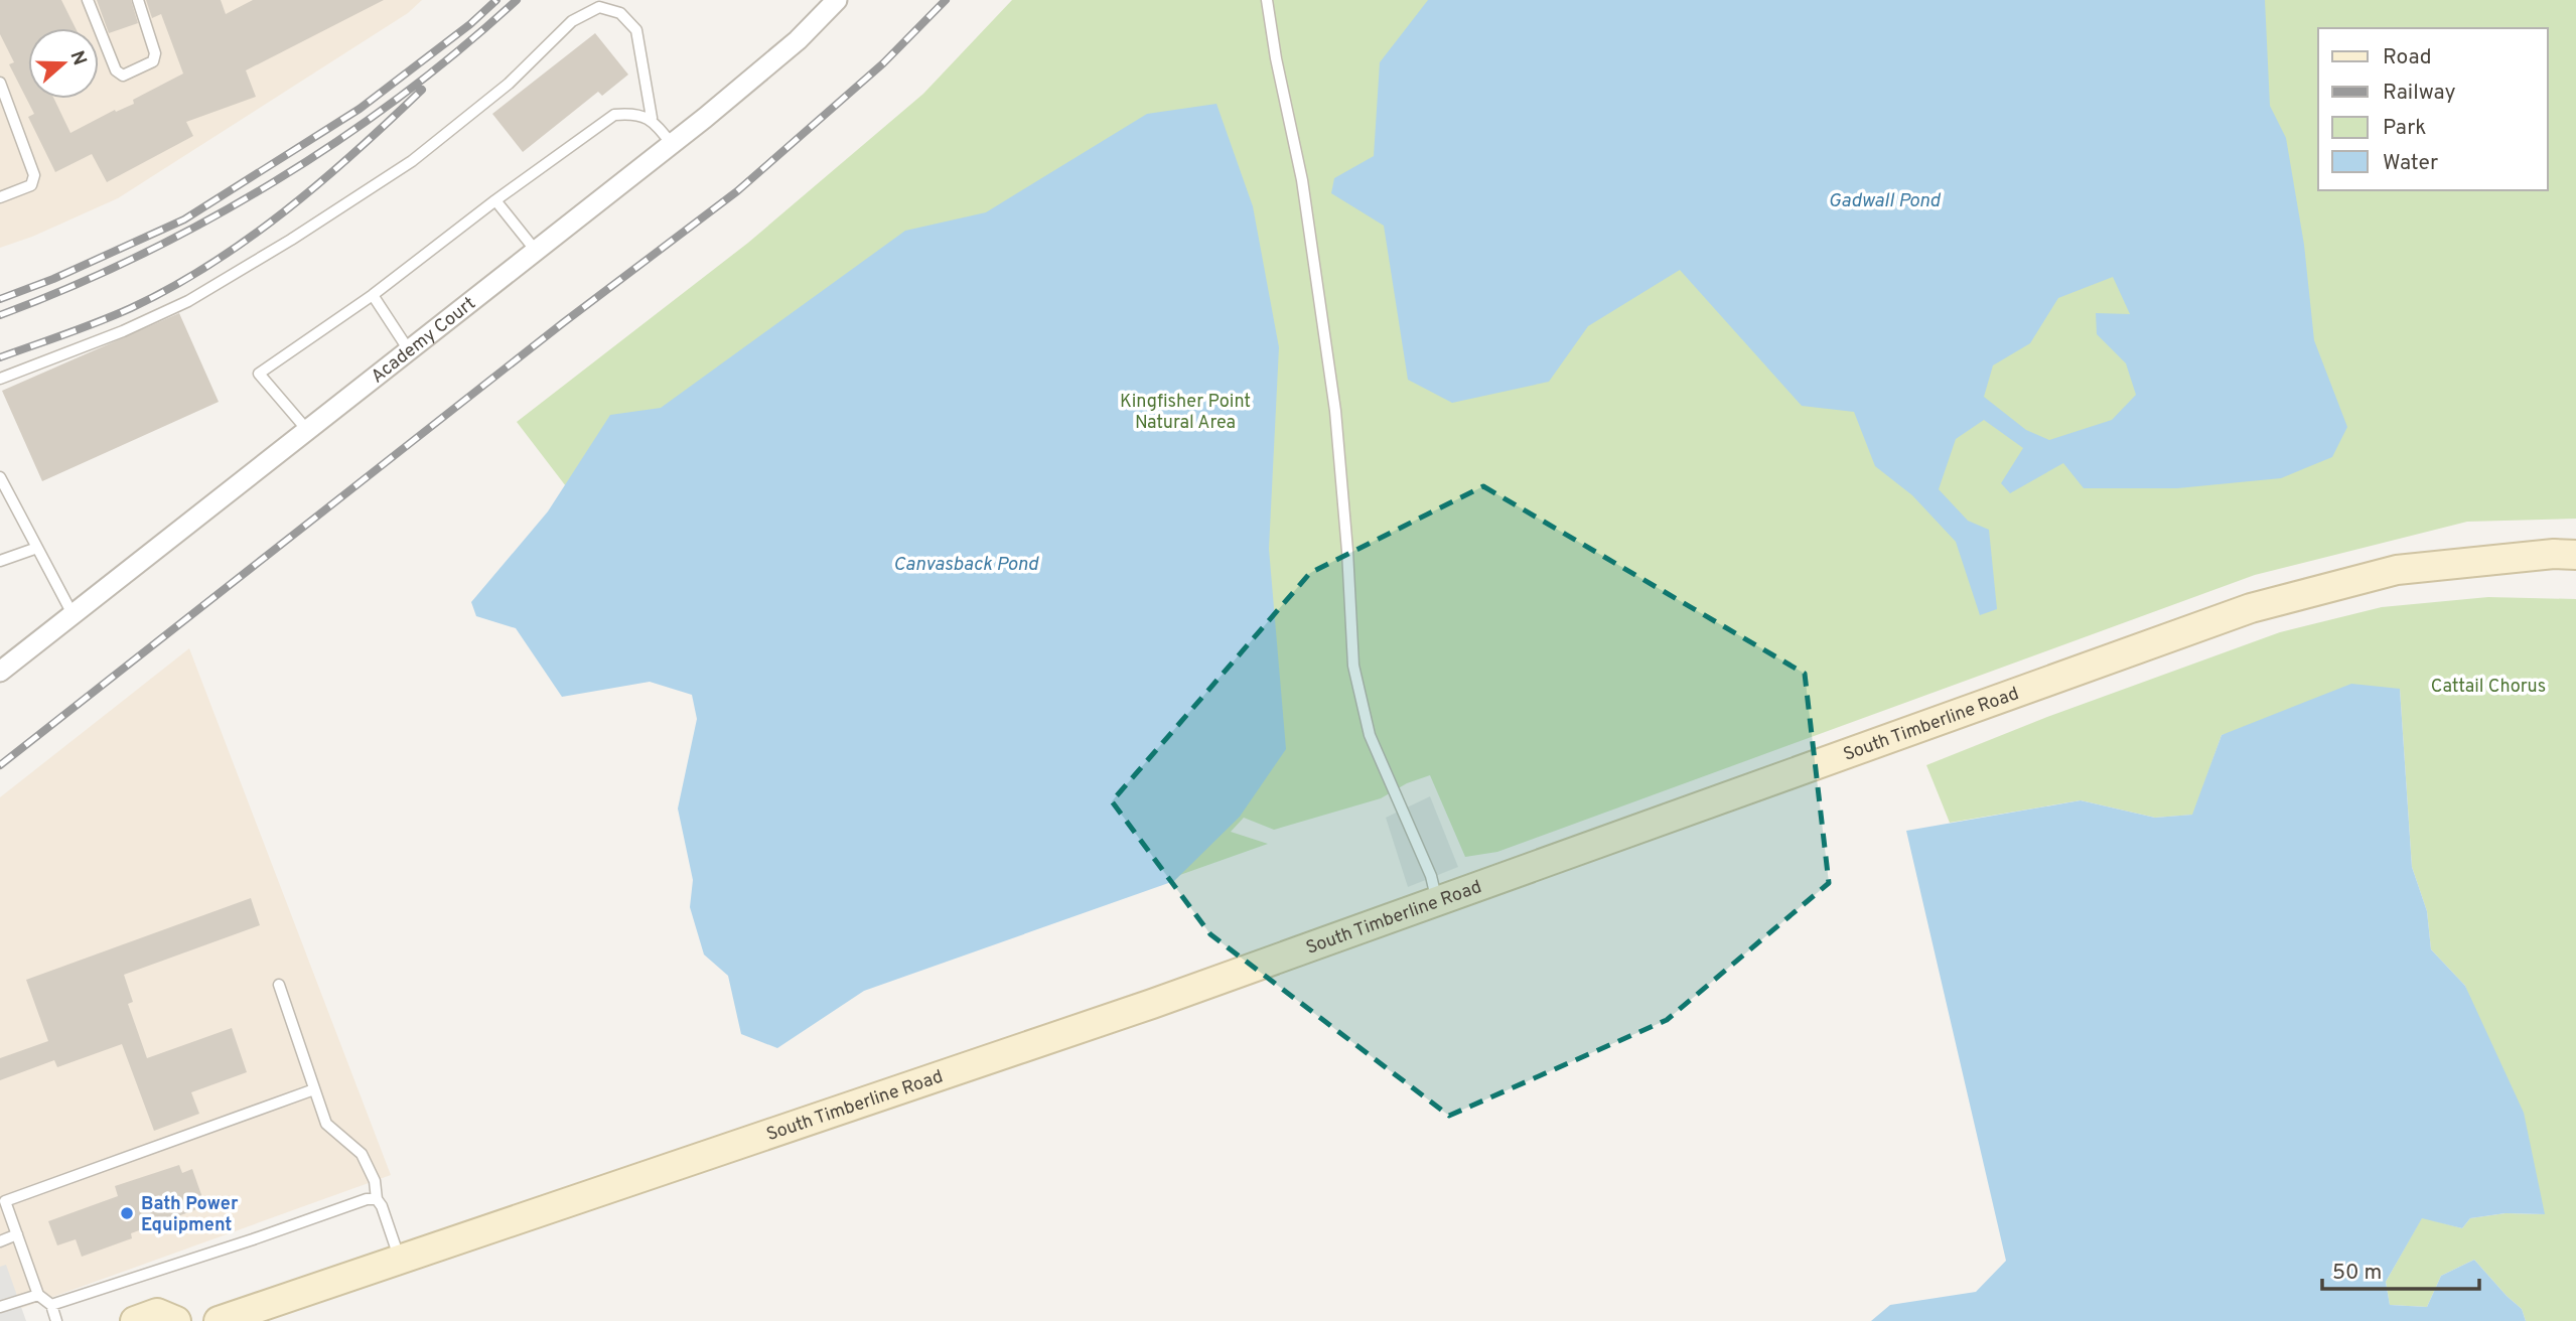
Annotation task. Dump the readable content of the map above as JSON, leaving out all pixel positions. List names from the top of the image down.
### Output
{
  "streets": {
    "main road": ["South Timberline Road"],
    "street": ["Academy Court"]
  },
  "water": ["Gadwall Pond", "Canvasback Pond"],
  "parks": ["Kingfisher Point Natural Area", "Cattail Chorus"],
  "places": ["Bath Power Equipment"],
  "legend": [
    "Road",
    "Railway",
    "Park",
    "Water"
  ],
  "scale_bar": "50 m",
  "north": "right"
}
